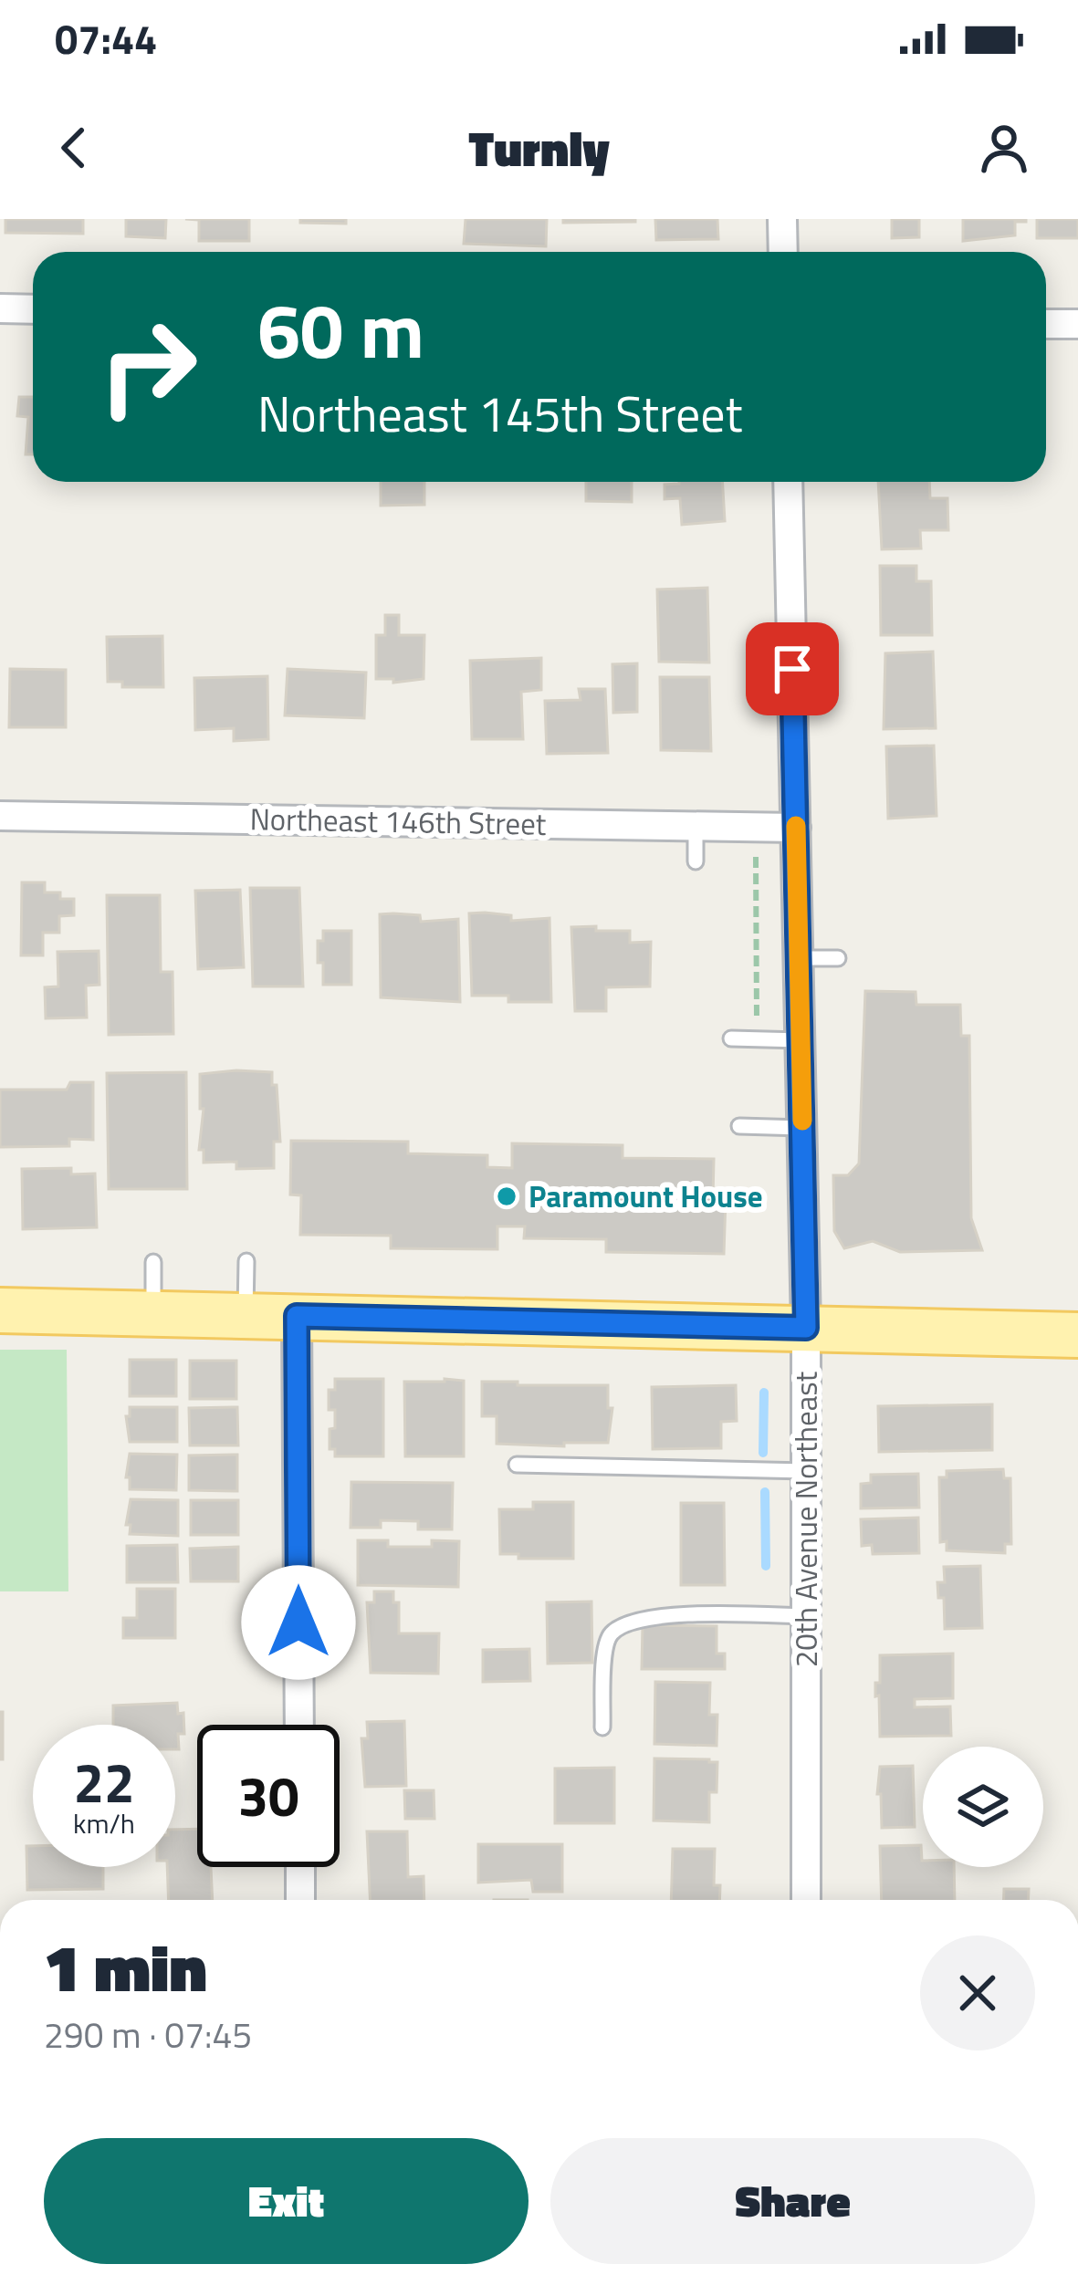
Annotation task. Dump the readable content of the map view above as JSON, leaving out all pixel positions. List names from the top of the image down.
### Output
{
  "streets": {
    "street": ["Northeast 146th Street", "20th Avenue Northeast"]
  },
  "crossings": [
    ["Northeast 146th Street", "20th Avenue Northeast"]
  ],
  "places": ["Paramount House"],
  "page": {
    "status": "07:44",
    "header": "Turnly",
    "turn": ["60 m", "Northeast 145th Street"],
    "speed": "22 km/h",
    "limit": "30",
    "heading": ["1 min", "290 m · 07:45"],
    "buttons": ["Exit", "Share"]
  }
}
